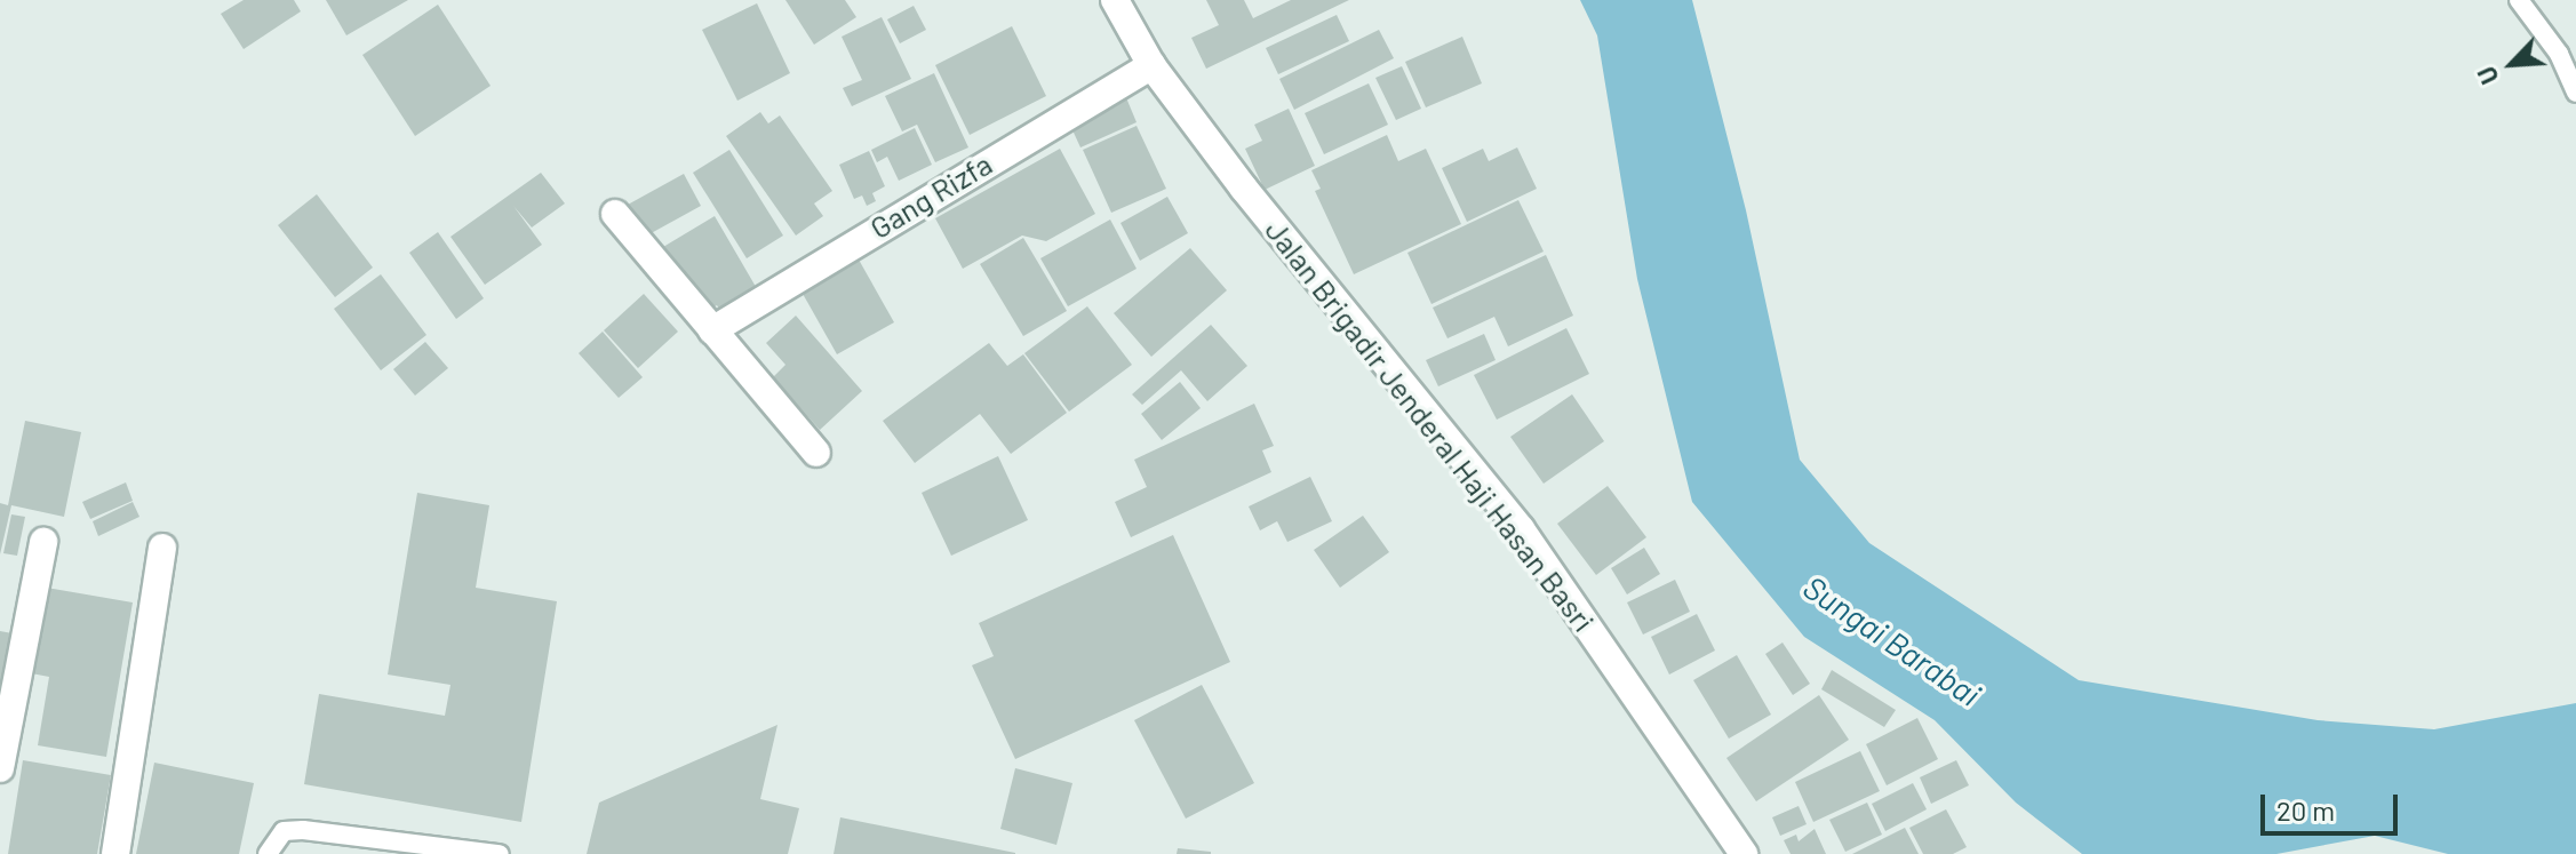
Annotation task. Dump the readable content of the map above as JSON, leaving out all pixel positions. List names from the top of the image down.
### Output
{
  "streets": {
    "street": ["Gang Rizfa", "Jalan Brigadir Jenderal Haji Hasan Basri"]
  },
  "crossings": [
    ["Gang Rizfa", "Jalan Brigadir Jenderal Haji Hasan Basri"]
  ],
  "water": ["Sungai Barabai"],
  "scale_bar": "20 m",
  "north": "bottom left"
}
